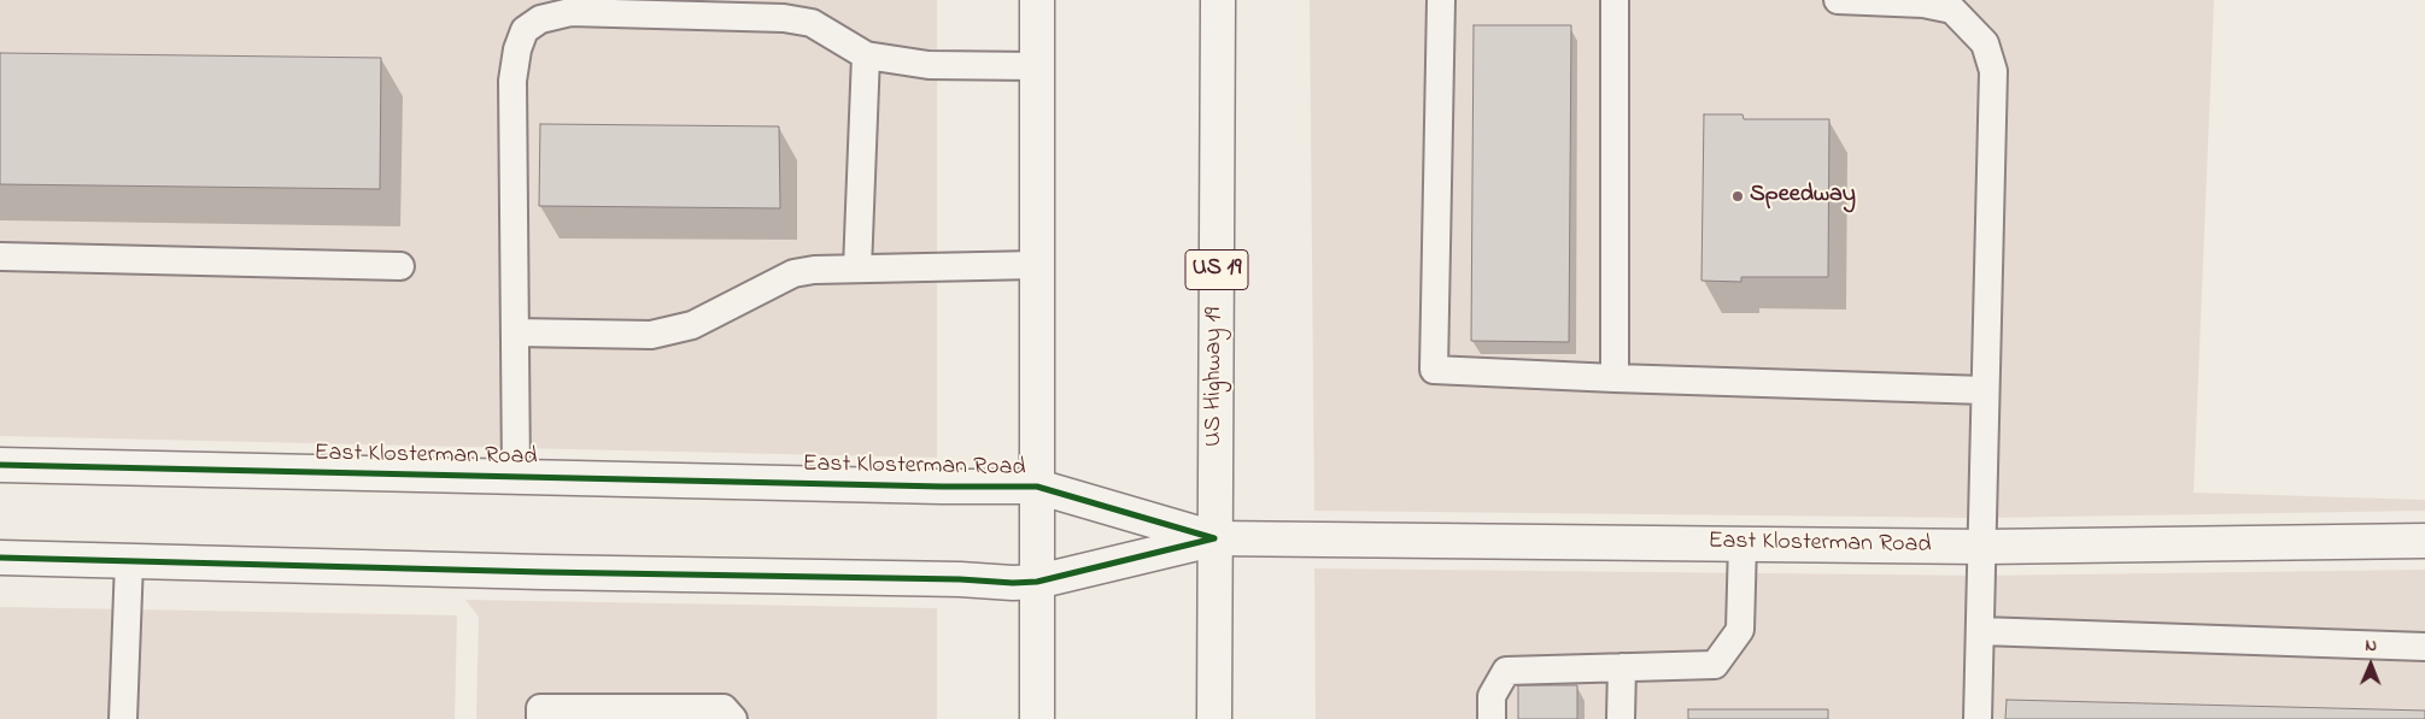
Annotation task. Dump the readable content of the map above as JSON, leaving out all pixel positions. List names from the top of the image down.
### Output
{
  "streets": {
    "main road": ["US 19", "US Highway 19", "East Klosterman Road"]
  },
  "crossings": [
    ["US Highway 19", "East Klosterman Road"]
  ],
  "places": ["Speedway"],
  "north": "top"
}
